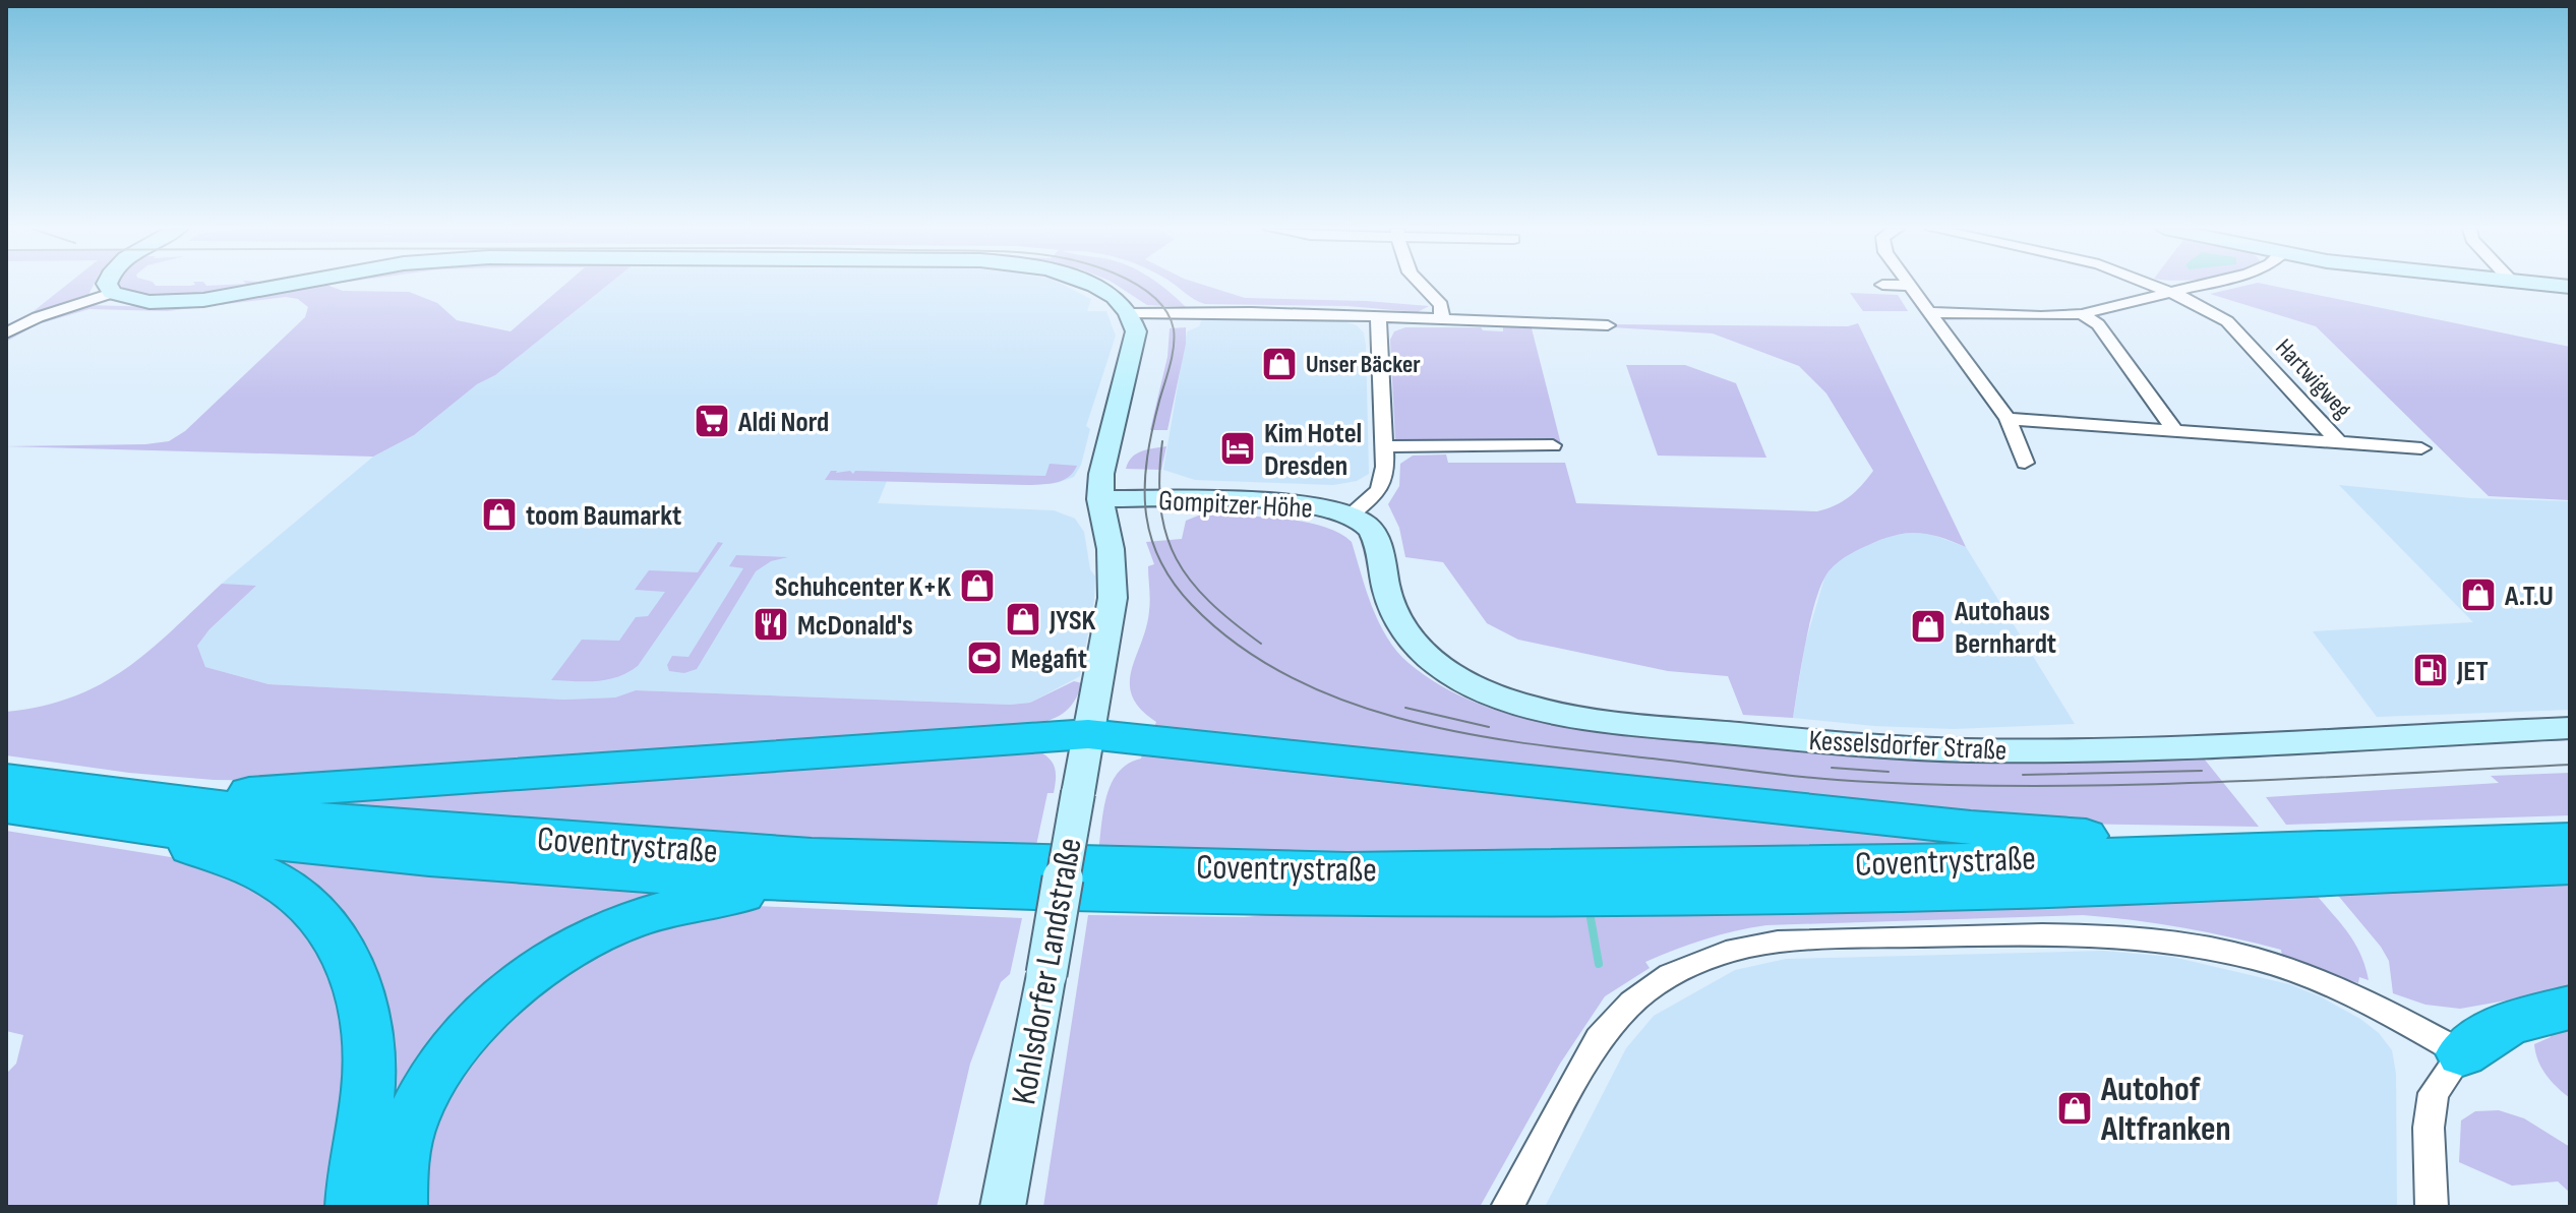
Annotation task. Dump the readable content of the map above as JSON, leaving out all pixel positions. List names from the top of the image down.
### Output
{
  "streets": {
    "highway": ["Coventrystraße"],
    "street": [
      "Hartwigweg",
      "Gompitzer Höhe",
      "Kesselsdorfer Straße",
      "Kohlsdorfer Landstraße"
    ]
  },
  "crossings": [
    ["Gompitzer Höhe", "Kesselsdorfer Straße"]
  ],
  "places": {
    "shop": [
      "Unser Bäcker",
      "toom Baumarkt",
      "Schuhcenter K+K",
      "A.T.U",
      "JYSK",
      "Autohaus Bernhardt",
      "Autohof Altfranken"
    ],
    "supermarket": ["Aldi Nord"],
    "hotel": ["Kim Hotel Dresden"],
    "restaurant": ["McDonald's"],
    "sports": ["Megafit"],
    "fuel station": ["JET"]
  }
}
